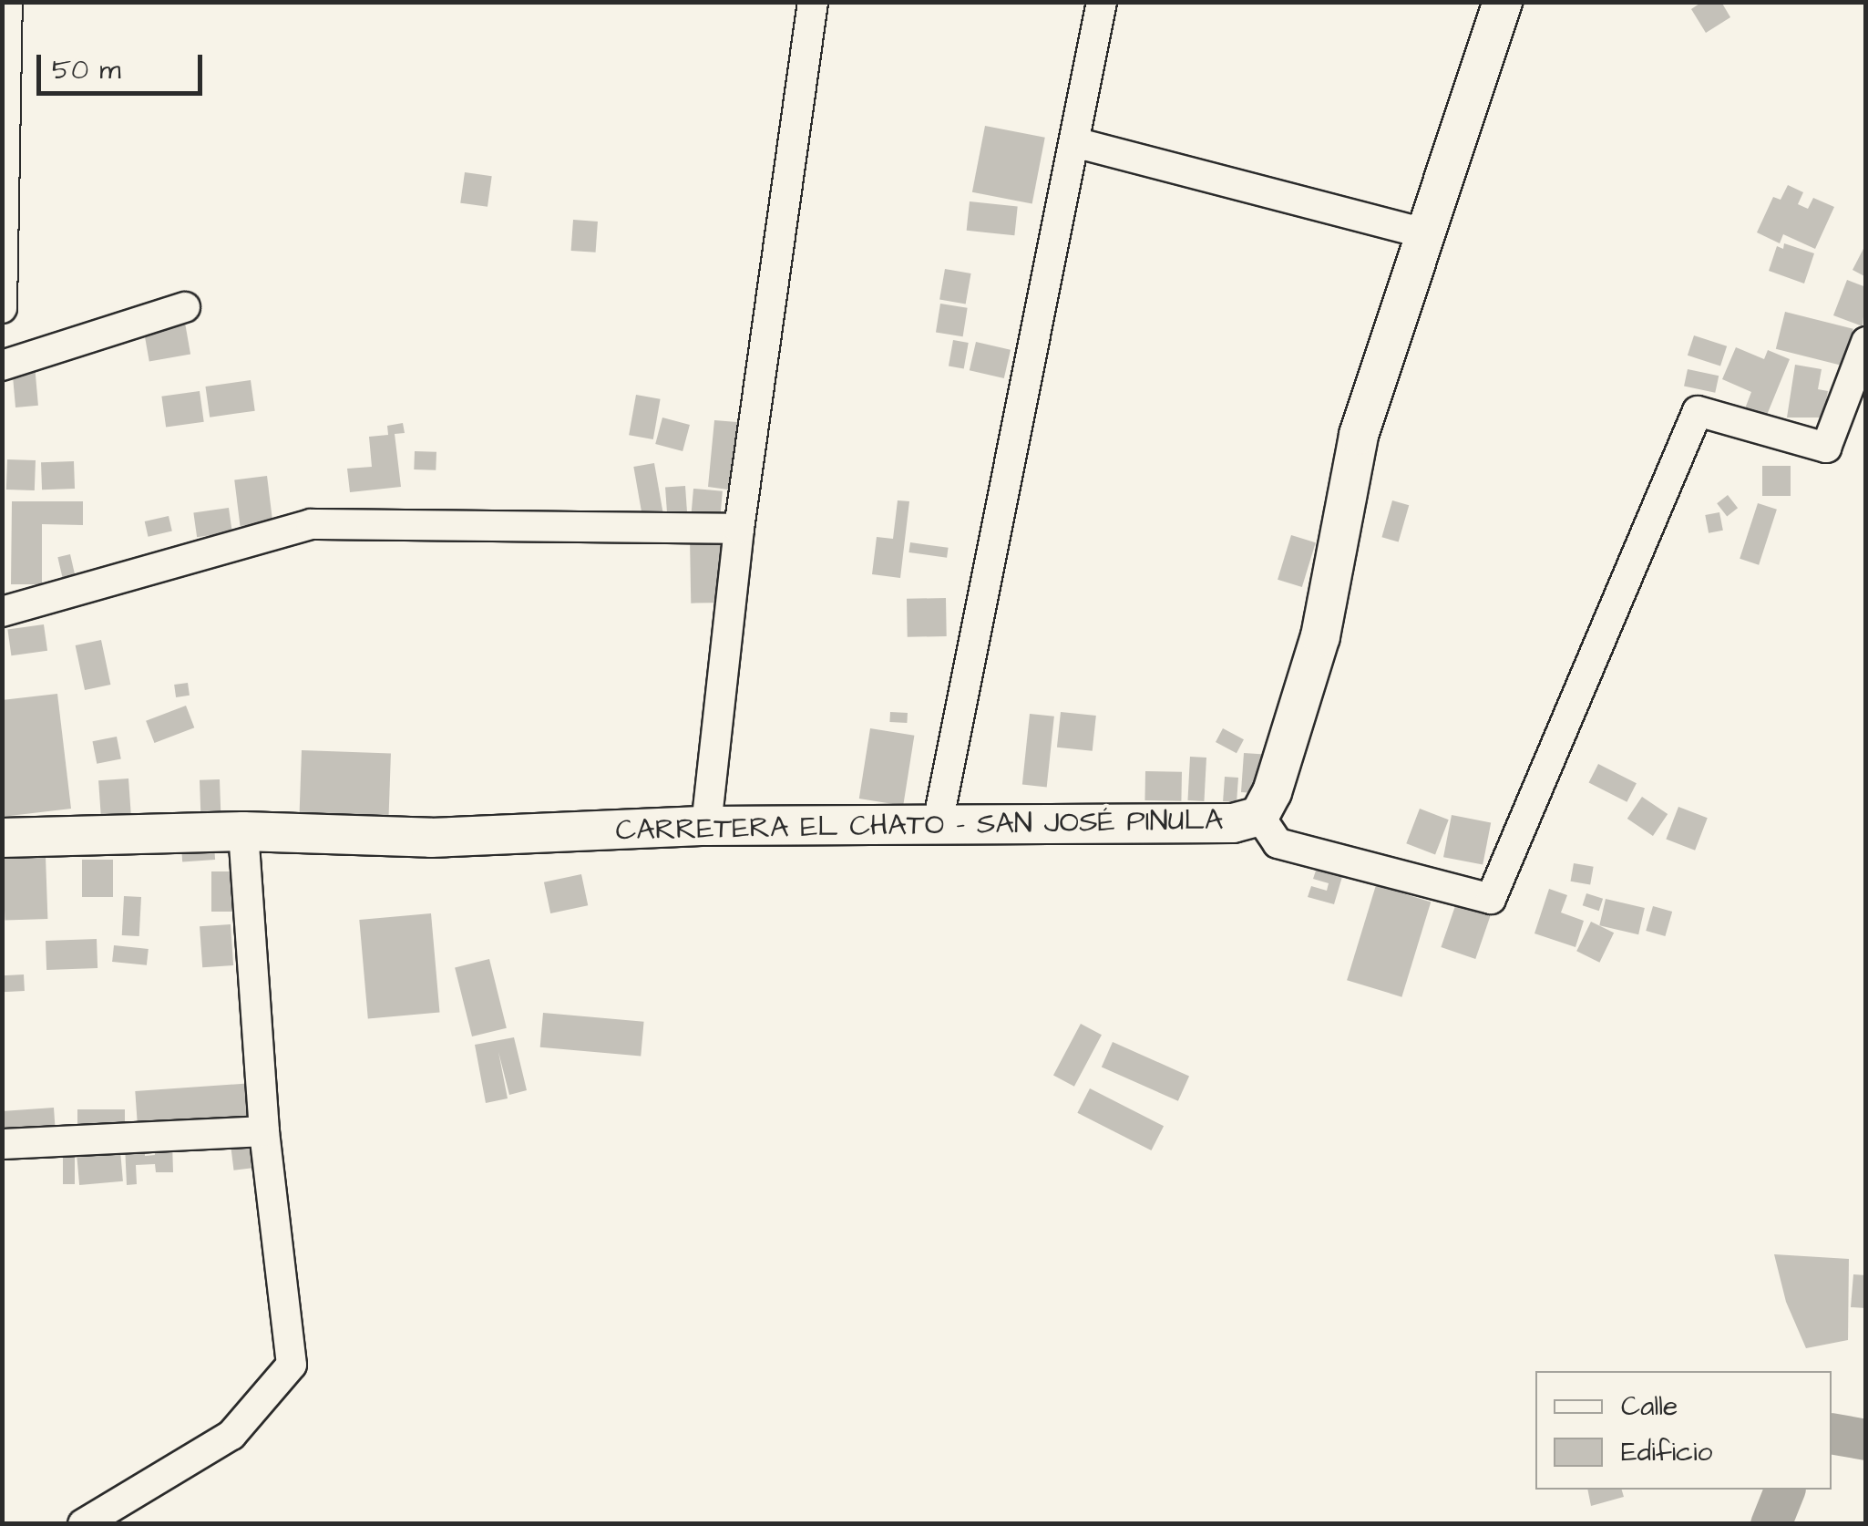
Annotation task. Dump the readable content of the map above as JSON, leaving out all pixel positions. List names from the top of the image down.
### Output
{
  "streets": {
    "main road": ["CARRETERA EL CHATO - SAN JOSÉ PINULA"]
  },
  "legend": ["Calle", "Edificio"],
  "scale_bar": "50 m"
}
